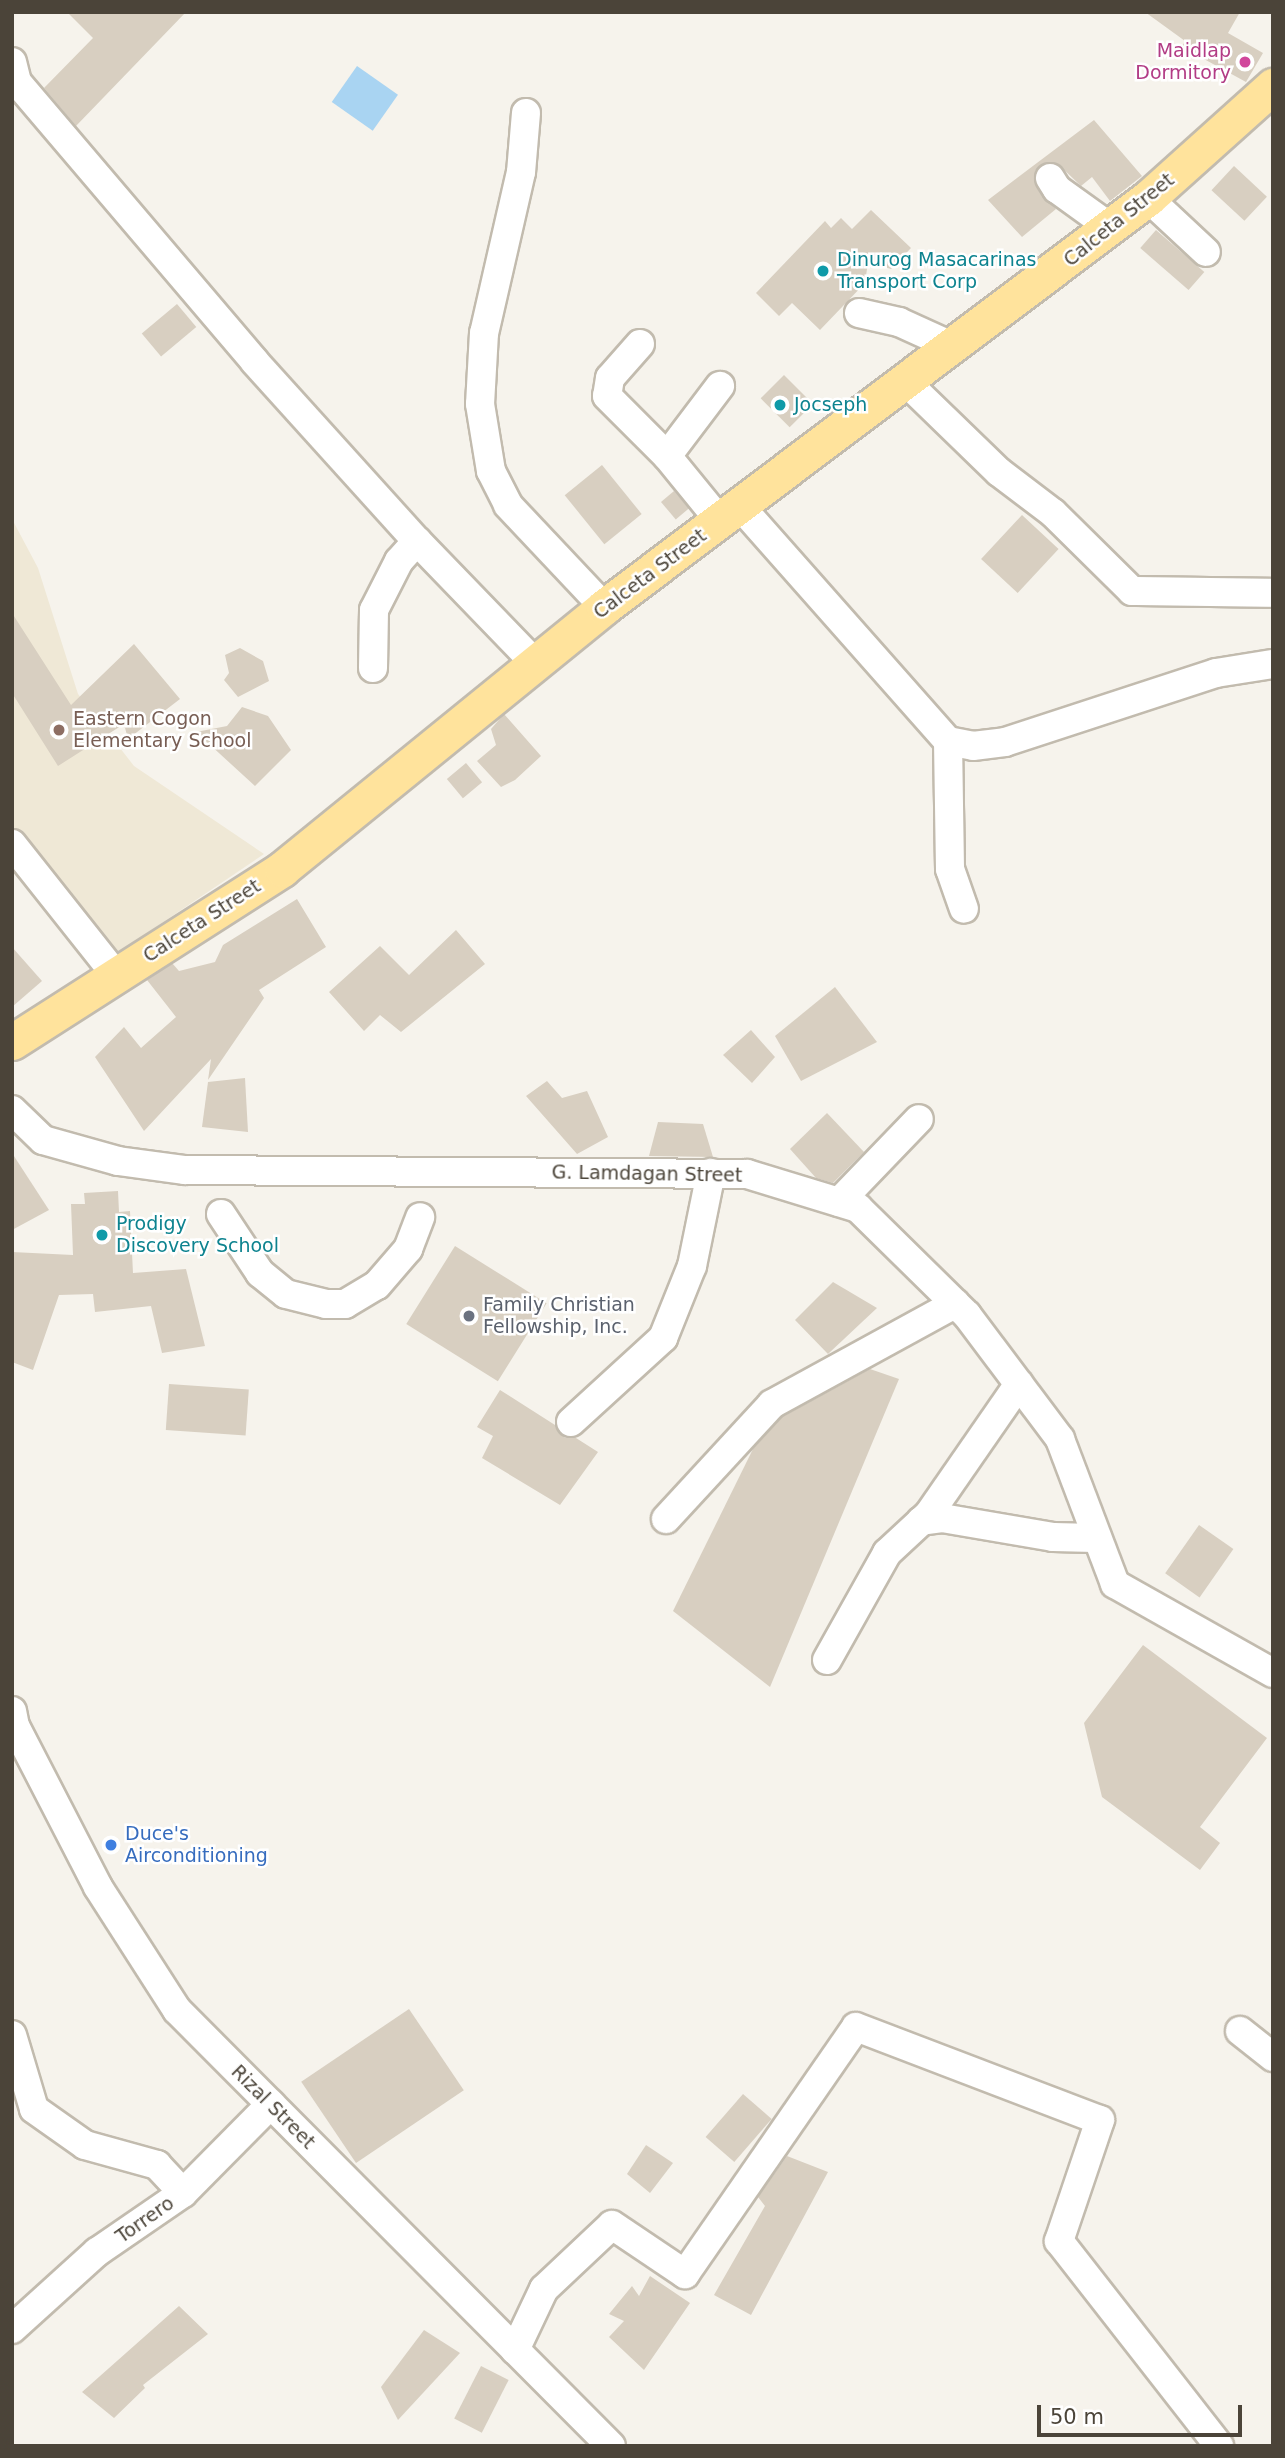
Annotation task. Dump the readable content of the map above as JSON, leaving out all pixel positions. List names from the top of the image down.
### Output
{
  "streets": {
    "main road": ["Calceta Street"],
    "street": ["G. Lamdagan Street", "Rizal Street", "Torrero"]
  },
  "crossings": [
    ["Rizal Street", "Torrero"]
  ],
  "places": [
    "Maidlap Dormitory",
    "Dinurog Masacarinas Transport Corp",
    "Jocseph",
    "Eastern Cogon Elementary School",
    "Prodigy Discovery School",
    "Family Christian Fellowship, Inc.",
    "Duce's Airconditioning"
  ],
  "scale_bar": "50 m"
}
